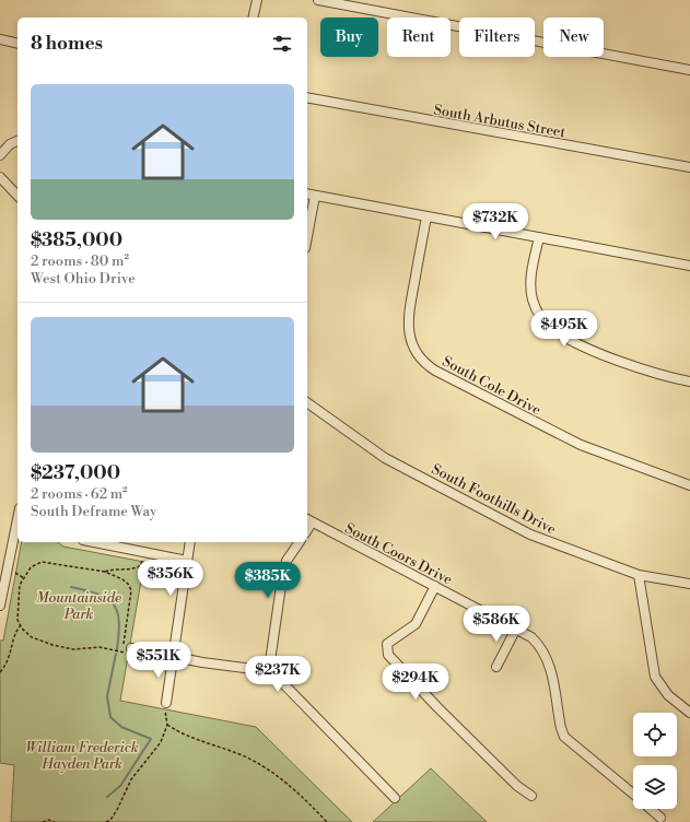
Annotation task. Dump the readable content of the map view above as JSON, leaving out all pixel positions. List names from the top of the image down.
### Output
{
  "streets": {
    "street": [
      "South Arbutus Street",
      "South Cole Drive",
      "South Foothills Drive",
      "South Coors Drive"
    ]
  },
  "parks": ["Mountainside Park", "William Frederick Hayden Park"],
  "page": {
    "chip": [
      "Buy",
      "Rent",
      "Filters",
      "New"
    ],
    "heading": "8 homes",
    "list": [
      {
        "name": "$385,000",
        "note": "2 rooms · 80 m² · West Ohio Drive"
      },
      {
        "name": "$237,000",
        "note": "2 rooms · 62 m² · South Deframe Way"
      }
    ],
    "price": [
      "$732K",
      "$495K",
      "$356K",
      "$385K",
      "$586K",
      "$551K",
      "$237K",
      "$294K"
    ]
  }
}
